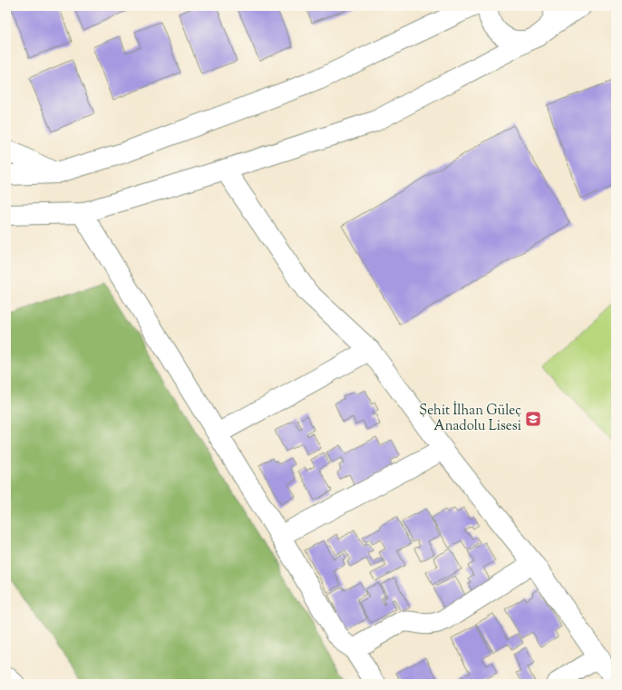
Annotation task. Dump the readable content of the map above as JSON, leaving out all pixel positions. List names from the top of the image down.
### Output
{
  "places": {
    "school or university": ["Şehit İlhan Güleç Anadolu Lisesi"]
  }
}
